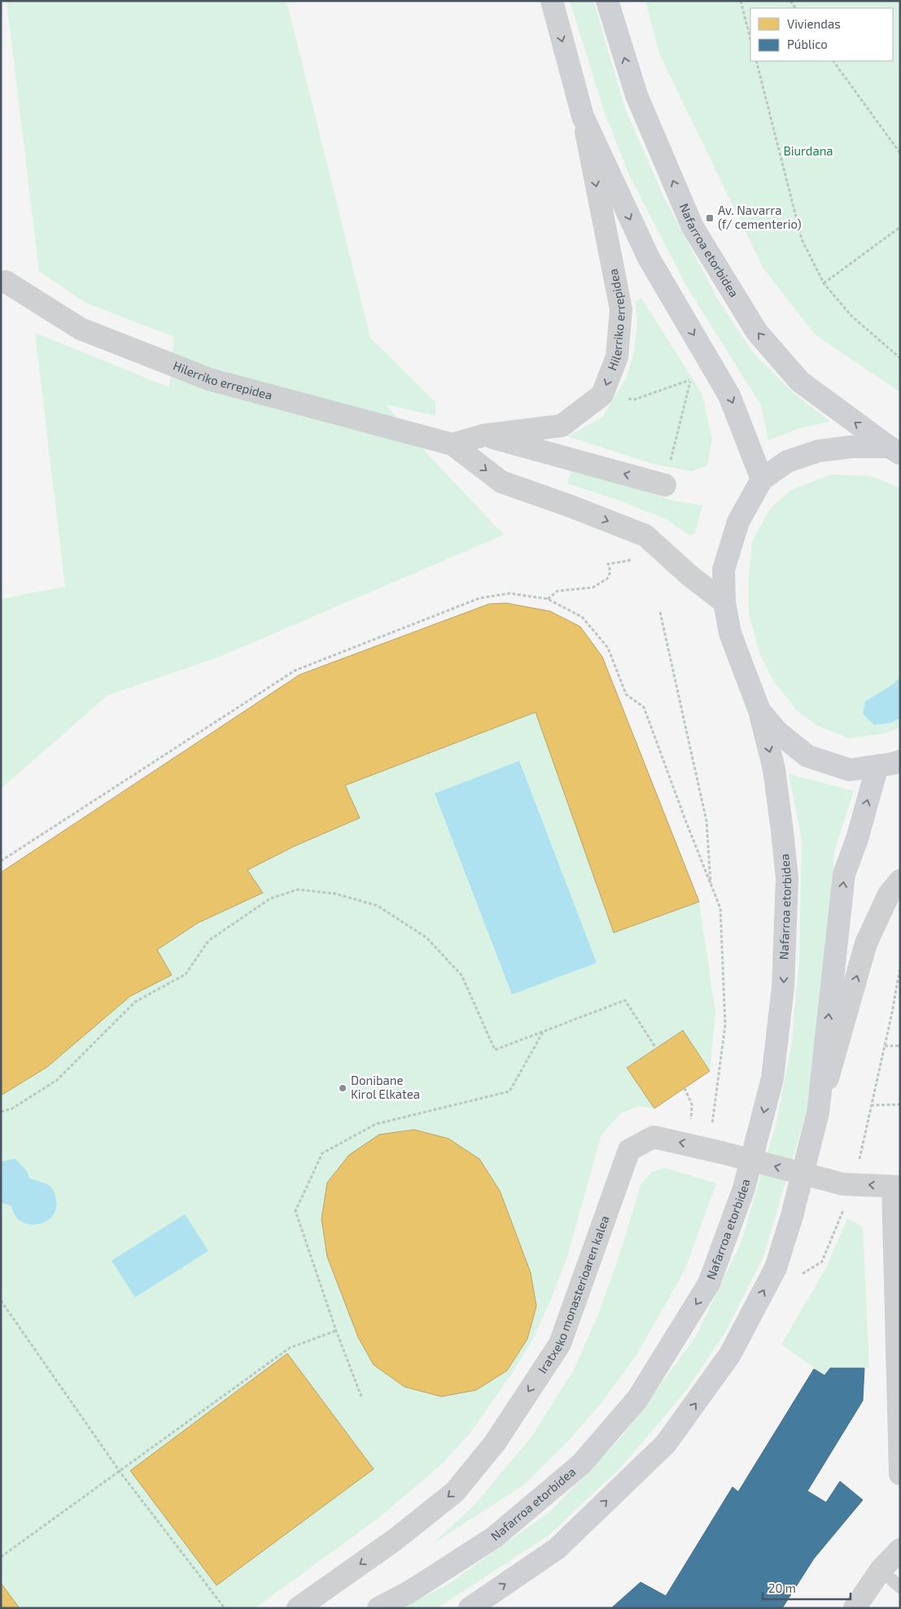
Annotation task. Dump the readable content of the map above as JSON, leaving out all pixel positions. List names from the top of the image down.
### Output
{
  "streets": {
    "main road": ["Nafarroa etorbidea"],
    "street": ["Hilerriko errepidea", "Iratxeko monasterioaren kalea"]
  },
  "one_way": ["Hilerriko errepidea", "Iratxeko monasterioaren kalea"],
  "parks": ["Biurdana"],
  "places": {
    "transit": ["Av. Navarra (f/ cementerio)"],
    "other": ["Donibane Kirol Elkatea"]
  },
  "legend": ["Viviendas", "Público"],
  "scale_bar": "20 m"
}
